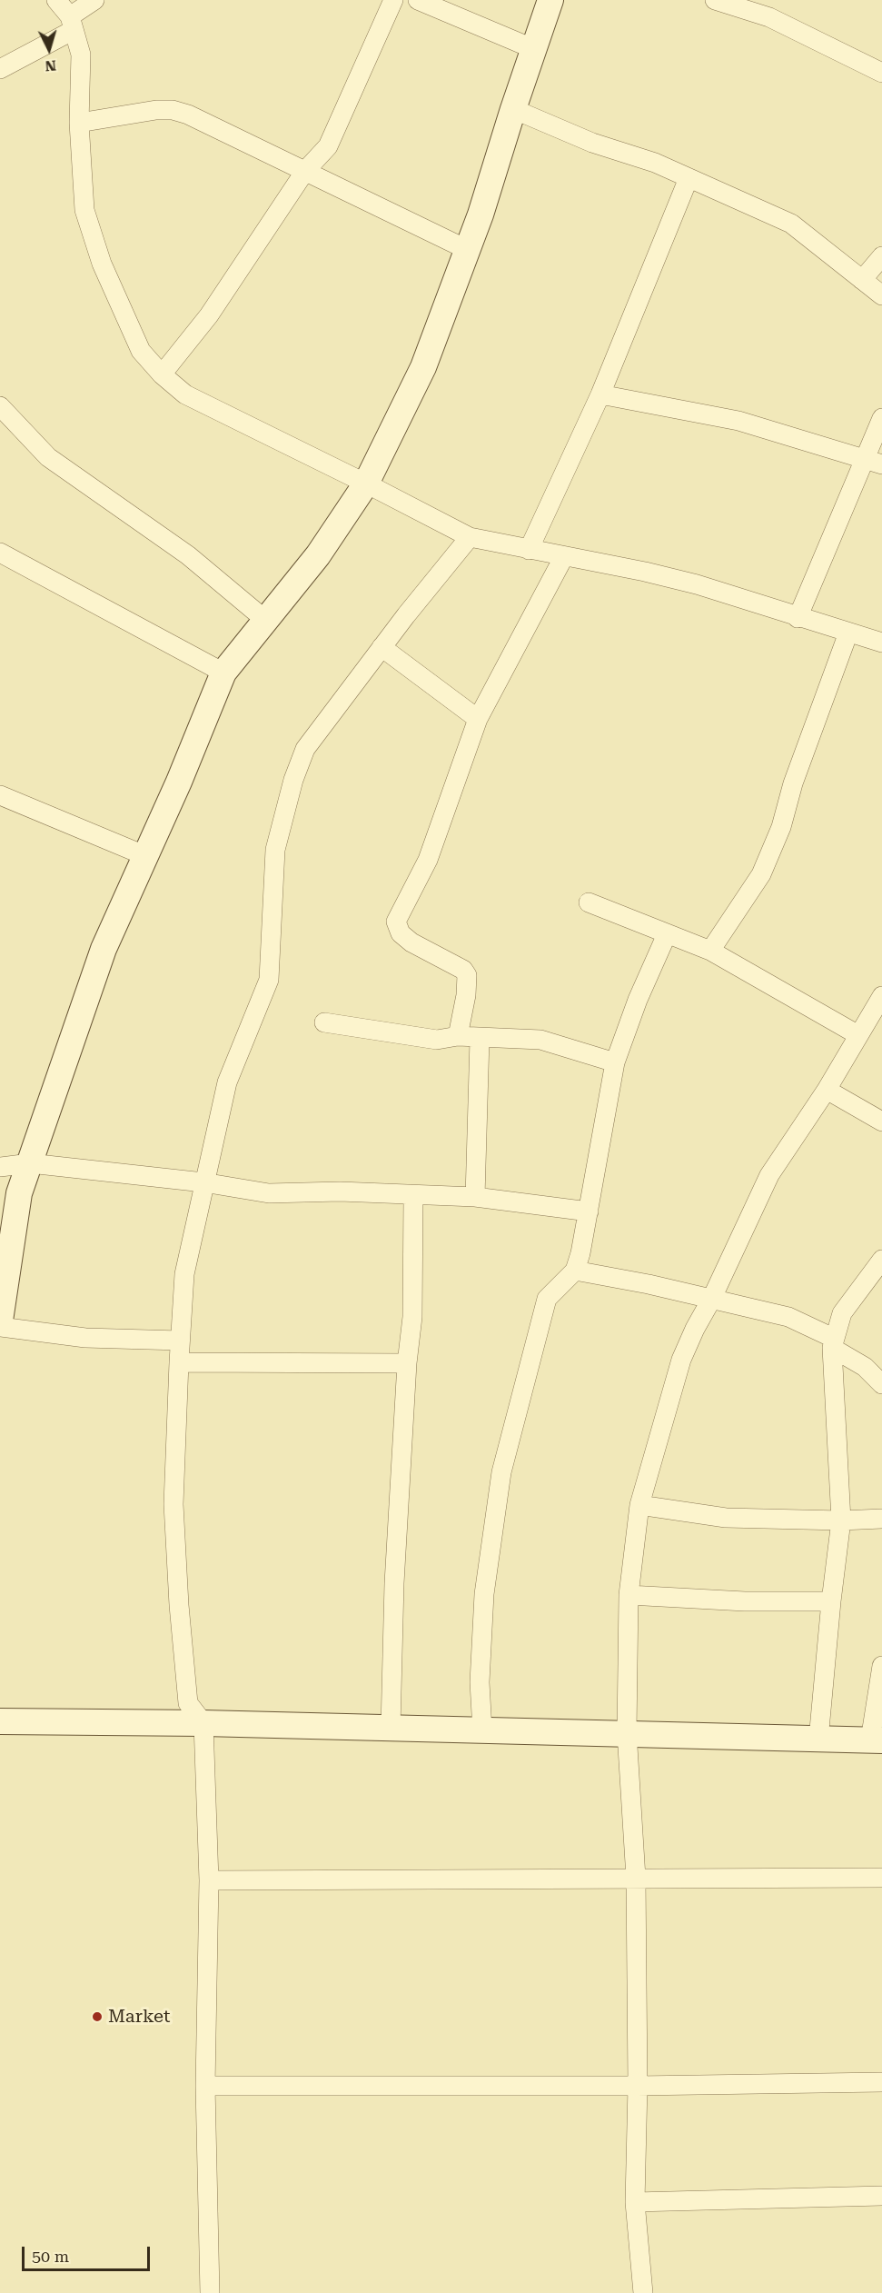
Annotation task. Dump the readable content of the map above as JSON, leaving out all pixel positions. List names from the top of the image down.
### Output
{
  "places": ["Market"],
  "scale_bar": "50 m",
  "north": "bottom"
}
